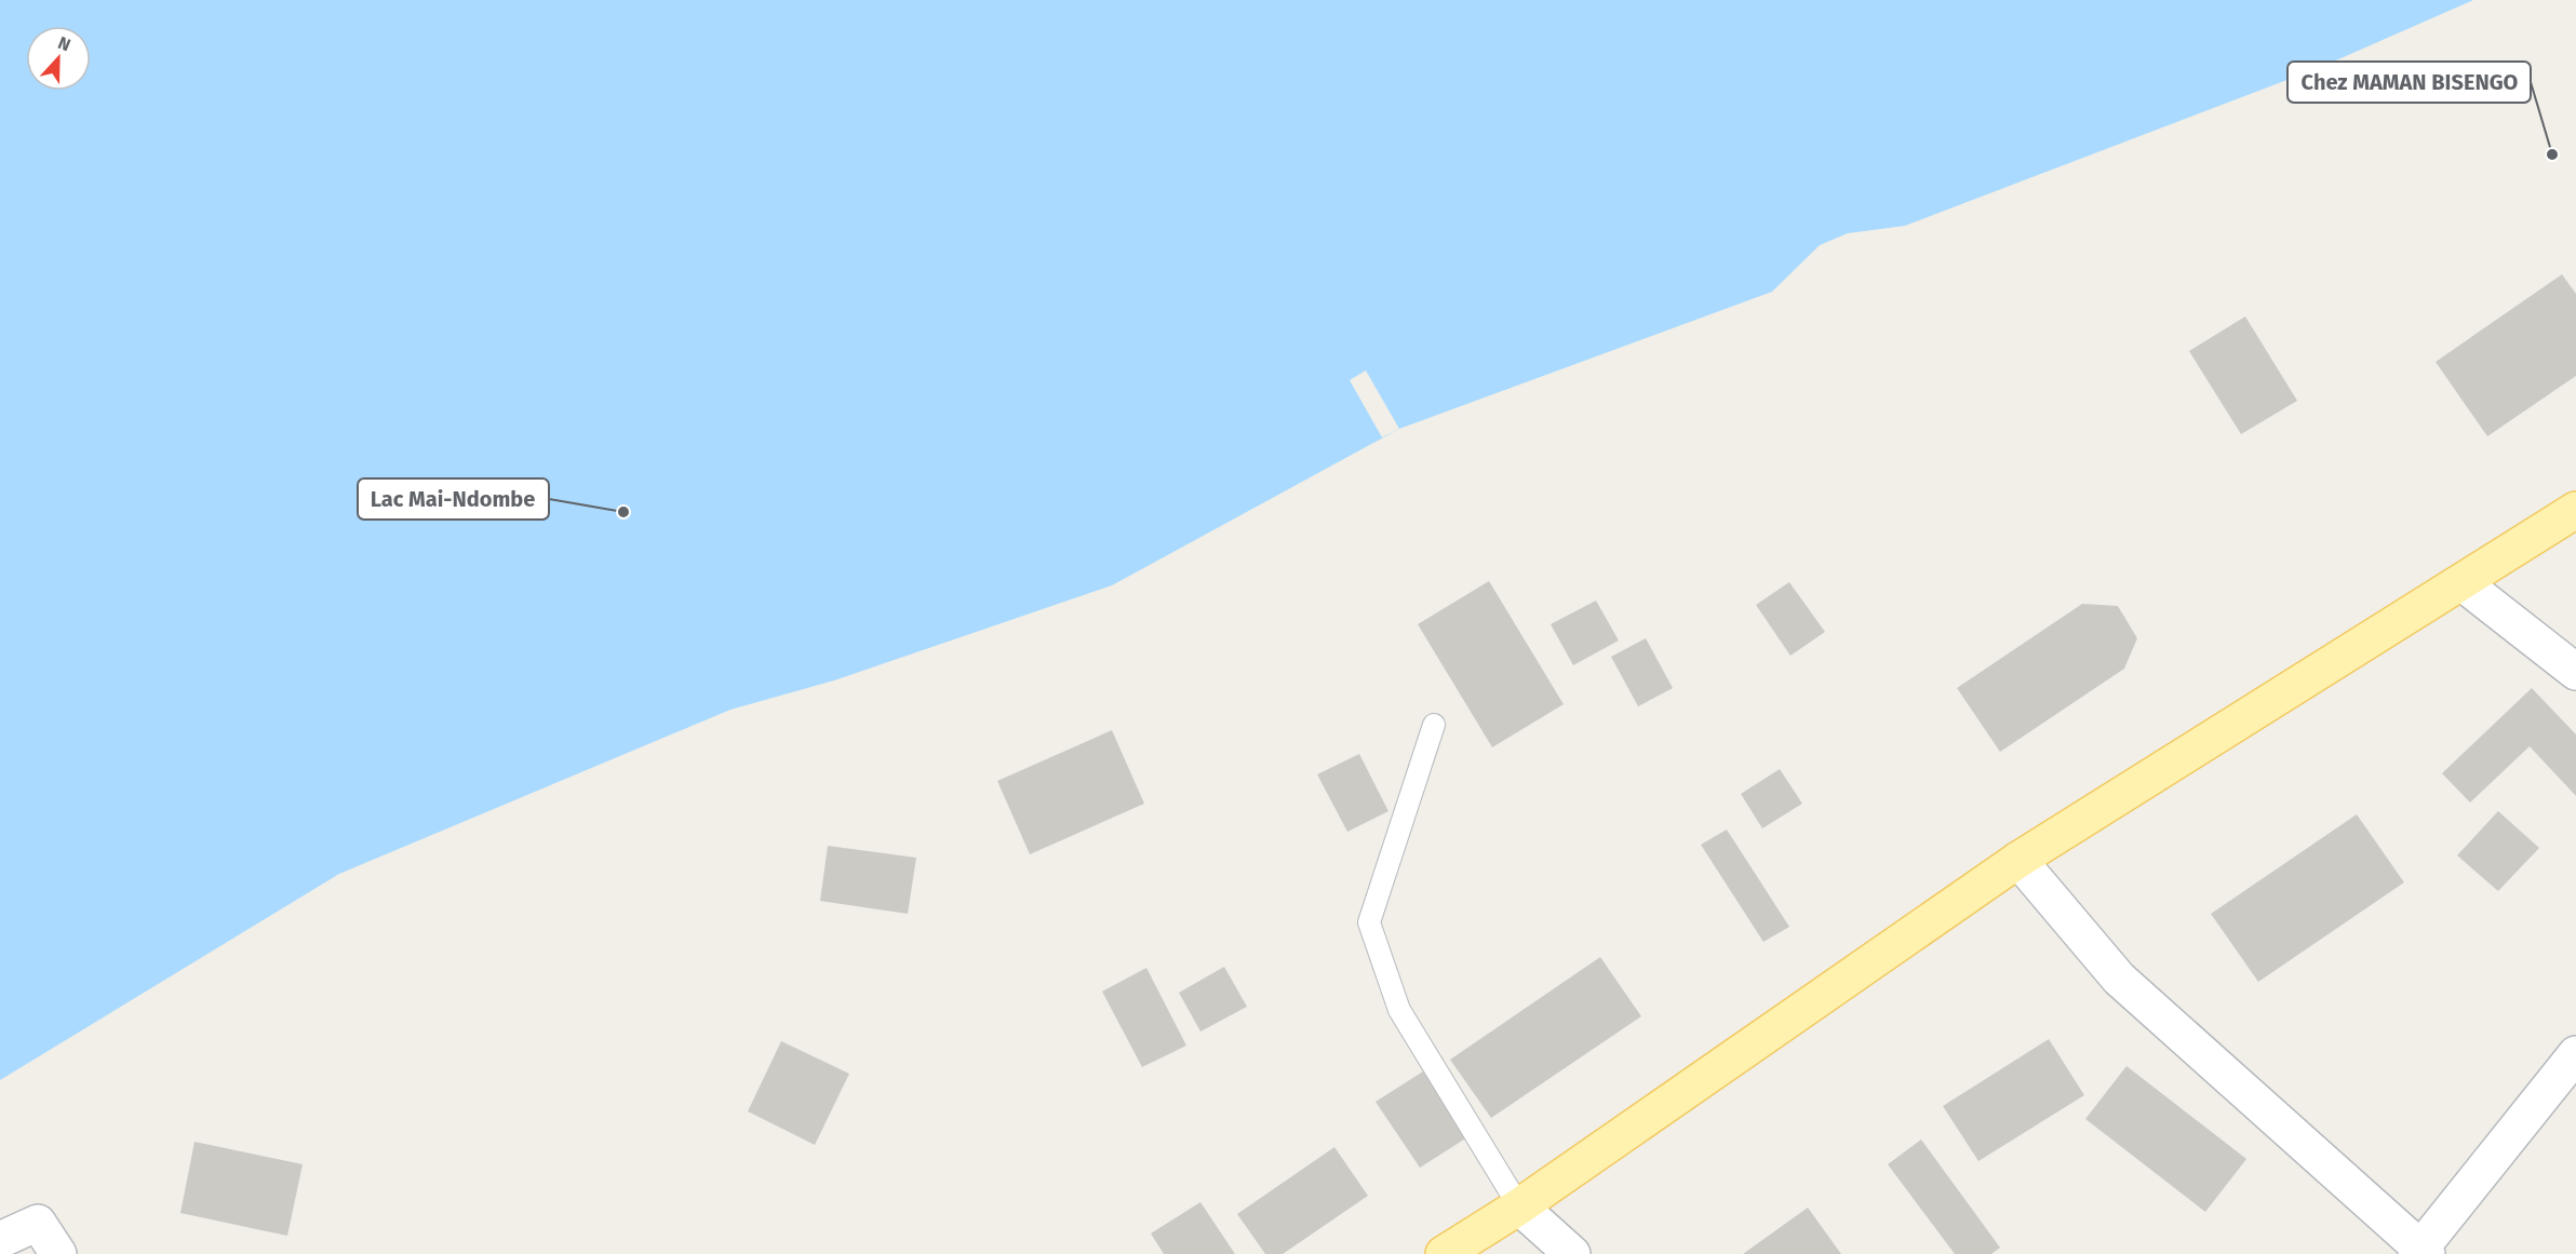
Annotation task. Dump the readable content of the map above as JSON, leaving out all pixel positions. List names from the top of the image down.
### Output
{
  "places": ["Chez MAMAN BISENGO", "Lac Mai-Ndombe"],
  "north": "top"
}
